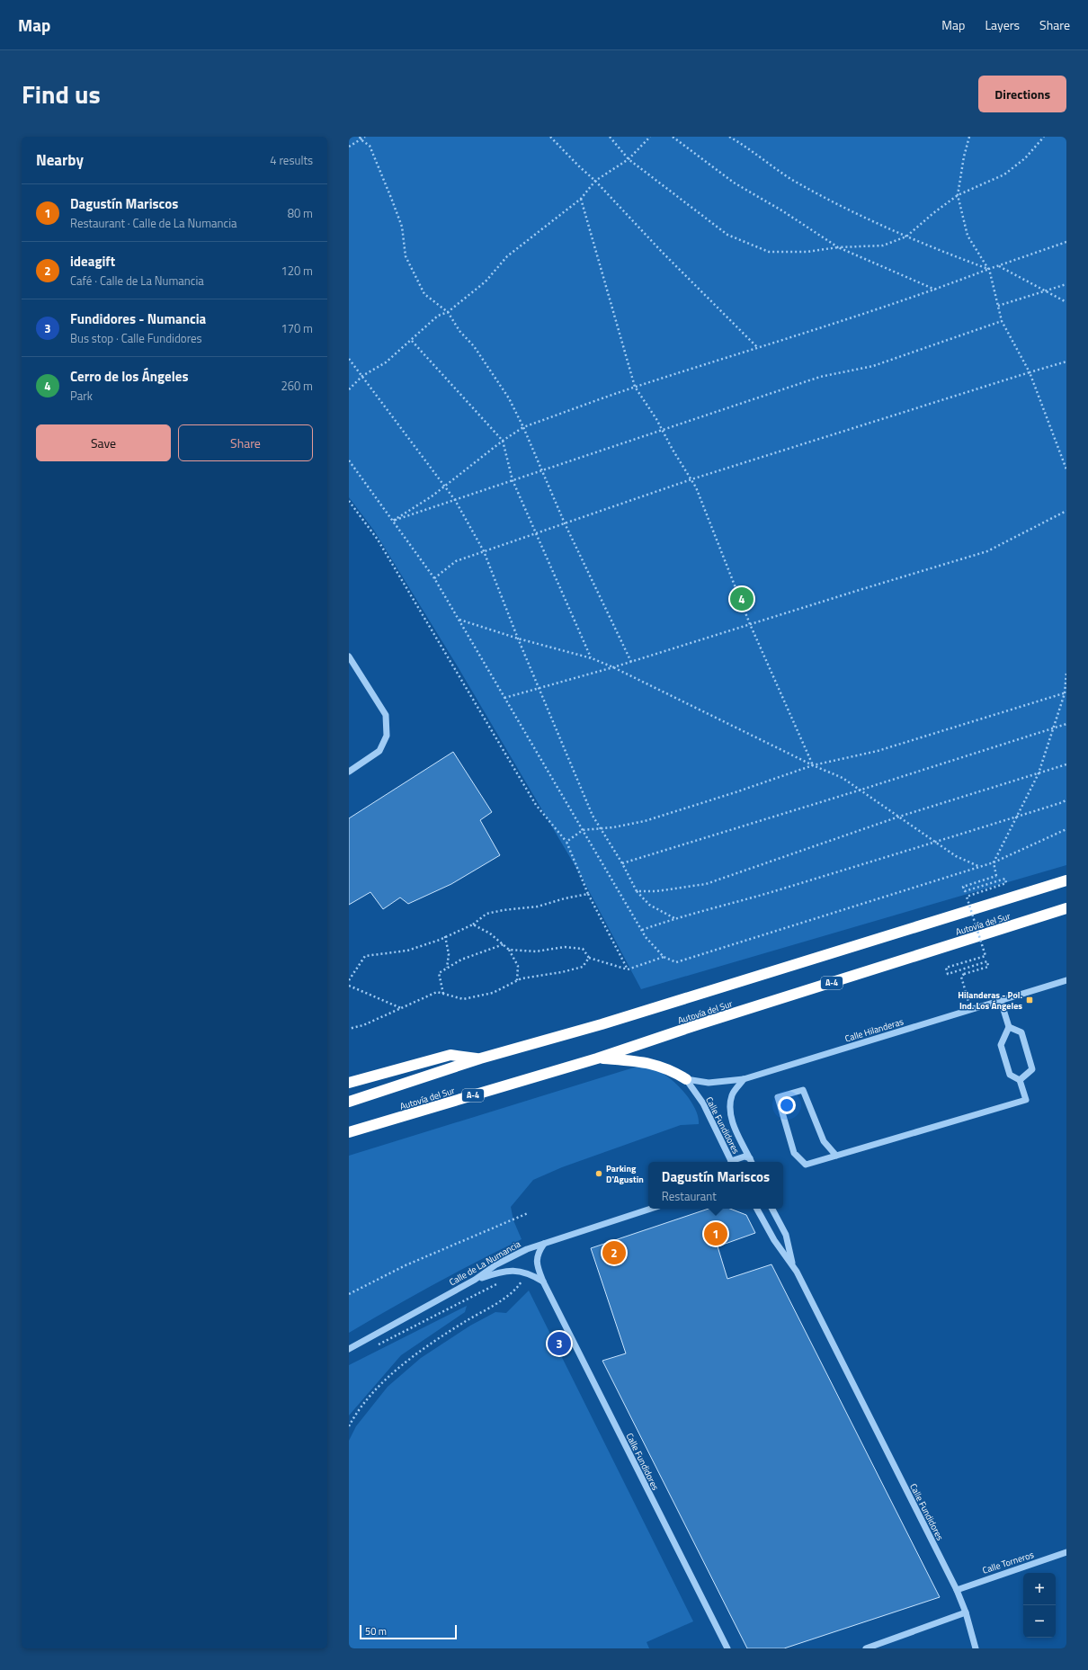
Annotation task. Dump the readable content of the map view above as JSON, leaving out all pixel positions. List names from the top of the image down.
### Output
{
  "streets": {
    "highway": ["Autovía del Sur", "A-4"],
    "street": [
      "Calle Hilanderas",
      "Calle Fundidores",
      "Calle de La Numancia",
      "Calle Torneros"
    ]
  },
  "crossings": [
    ["Calle Hilanderas", "Calle Fundidores"],
    ["Calle Fundidores", "Calle de La Numancia"],
    ["Calle Fundidores", "Calle Torneros"]
  ],
  "places": {
    "transit": ["Hilanderas - Pol. Ind. Los Ángeles"],
    "other": ["Parking D'Agustin"]
  },
  "scale_bar": "50 m",
  "page": {
    "header": "Map",
    "nav": ["Map", "Layers", "Share"],
    "title": "Find us",
    "buttons": [
      "Directions",
      ["Save", "Share"]
    ],
    "heading": ["Nearby", "4 results"],
    "list": [
      {
        "mark": "1",
        "name": "Dagustín Mariscos",
        "note": "Restaurant · Calle de La Numancia",
        "value": "80 m"
      },
      {
        "mark": "2",
        "name": "ideagift",
        "note": "Café · Calle de La Numancia",
        "value": "120 m"
      },
      {
        "mark": "3",
        "name": "Fundidores - Numancia",
        "note": "Bus stop · Calle Fundidores",
        "value": "170 m"
      },
      {
        "mark": "4",
        "name": "Cerro de los Ángeles",
        "note": "Park",
        "value": "260 m"
      }
    ],
    "pins": [
      "4",
      "1",
      "2",
      "3"
    ],
    "popup": ["Dagustín Mariscos", "Restaurant"],
    "map_buttons": ["+", "−"],
    "scale": "50 m"
  }
}
